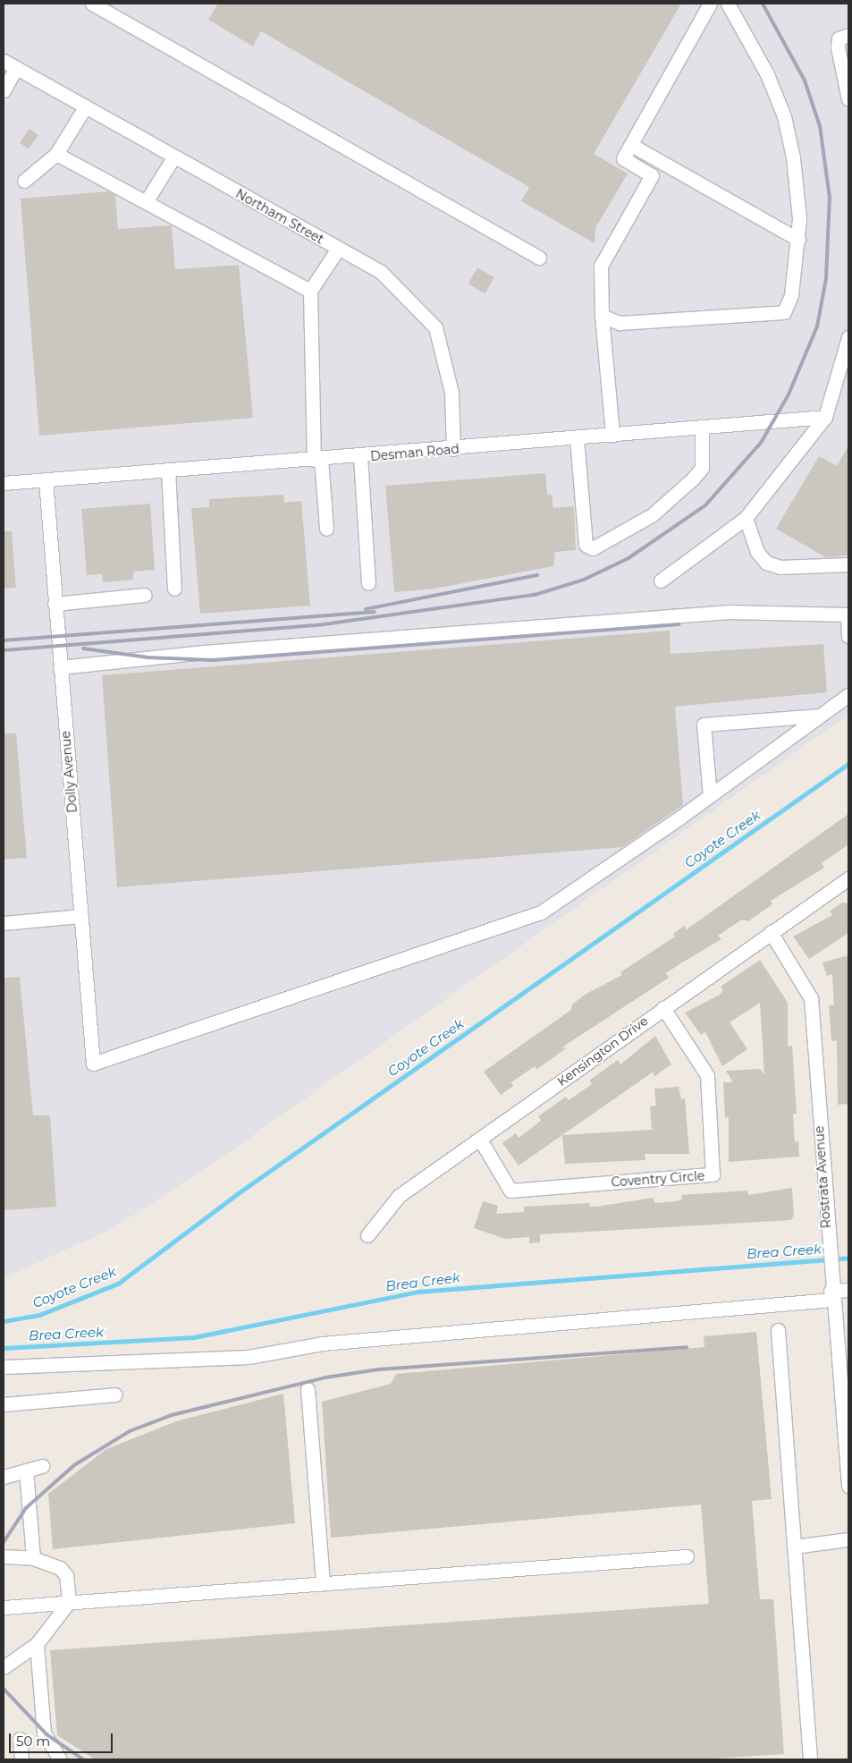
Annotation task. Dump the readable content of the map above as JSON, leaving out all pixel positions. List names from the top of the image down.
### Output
{
  "streets": {
    "street": [
      "Northam Street",
      "Desman Road",
      "Dolly Avenue",
      "Kensington Drive",
      "Rostrata Avenue",
      "Coventry Circle"
    ]
  },
  "crossings": [
    ["Northam Street", "Desman Road"],
    ["Desman Road", "Dolly Avenue"],
    ["Kensington Drive", "Rostrata Avenue"],
    ["Kensington Drive", "Coventry Circle"]
  ],
  "water": ["Coyote Creek", "Brea Creek"],
  "scale_bar": "50 m"
}
